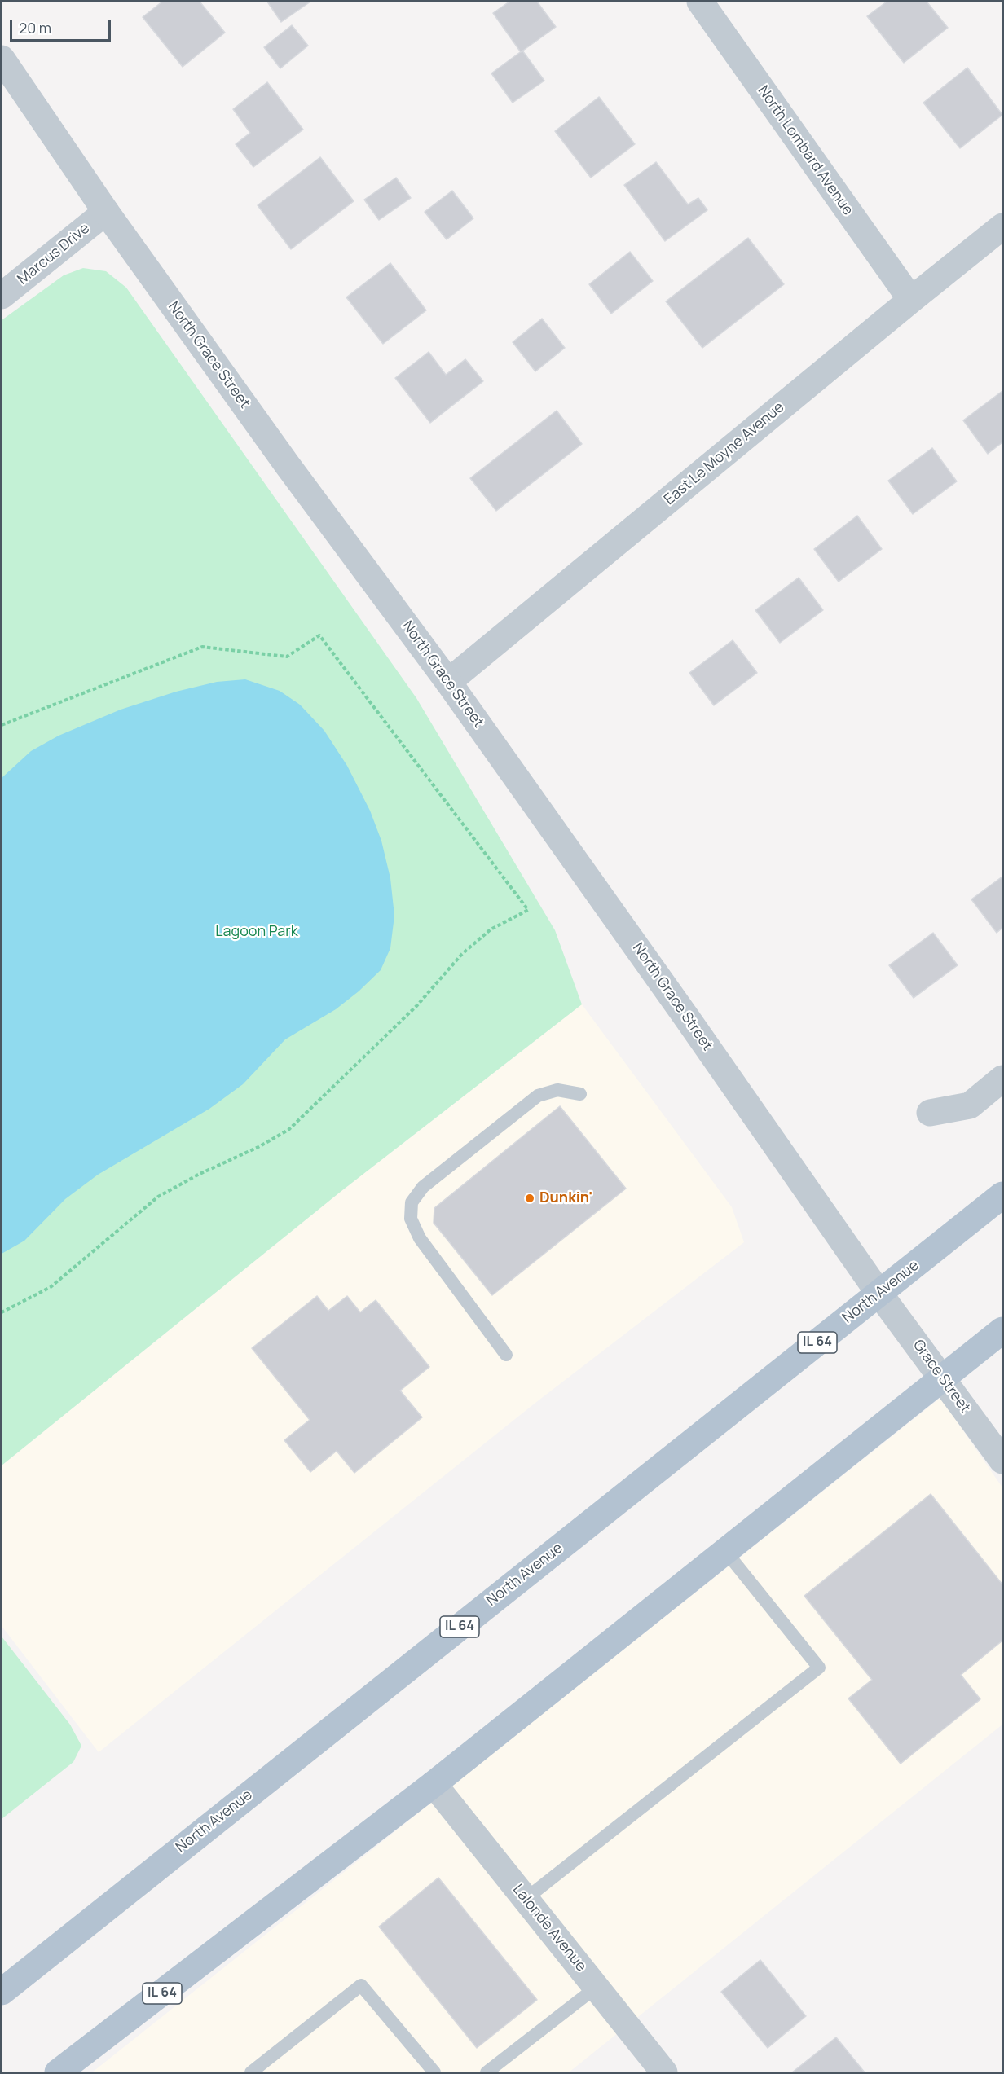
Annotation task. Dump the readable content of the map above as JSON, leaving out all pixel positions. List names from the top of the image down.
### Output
{
  "streets": {
    "main road": ["North Avenue", "IL 64"],
    "street": [
      "North Lombard Avenue",
      "Marcus Drive",
      "North Grace Street",
      "East Le Moyne Avenue",
      "Grace Street",
      "Lalonde Avenue"
    ]
  },
  "crossings": [
    ["North Lombard Avenue", "East Le Moyne Avenue"],
    ["Marcus Drive", "North Grace Street"],
    ["North Grace Street", "East Le Moyne Avenue"],
    ["North Grace Street", "North Avenue"],
    ["North Grace Street", "Grace Street"],
    ["North Avenue", "Grace Street"],
    ["IL 64", "Grace Street"],
    ["IL 64", "Lalonde Avenue"]
  ],
  "parks": ["Lagoon Park"],
  "places": ["Dunkin'"],
  "scale_bar": "20 m"
}
